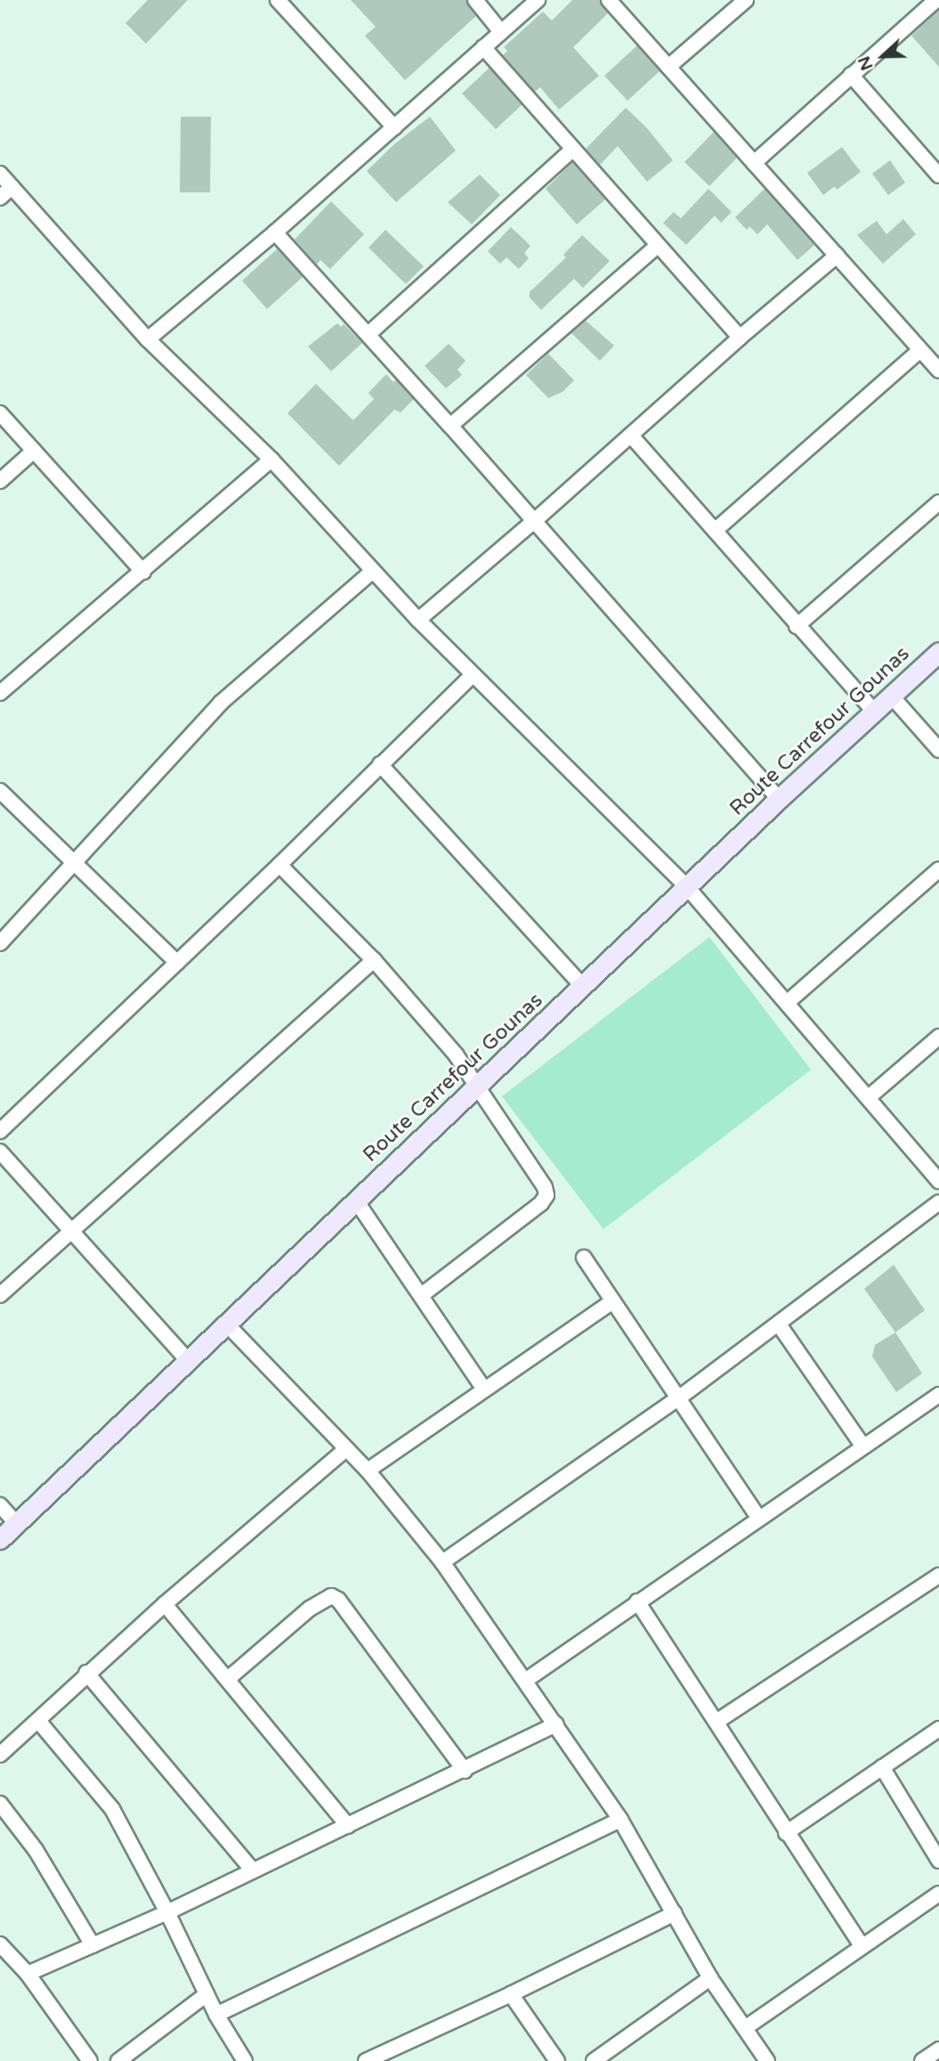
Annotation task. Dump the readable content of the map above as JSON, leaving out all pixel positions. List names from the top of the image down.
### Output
{
  "streets": {
    "main road": ["Route Carrefour Gounas"]
  },
  "north": "left"
}
